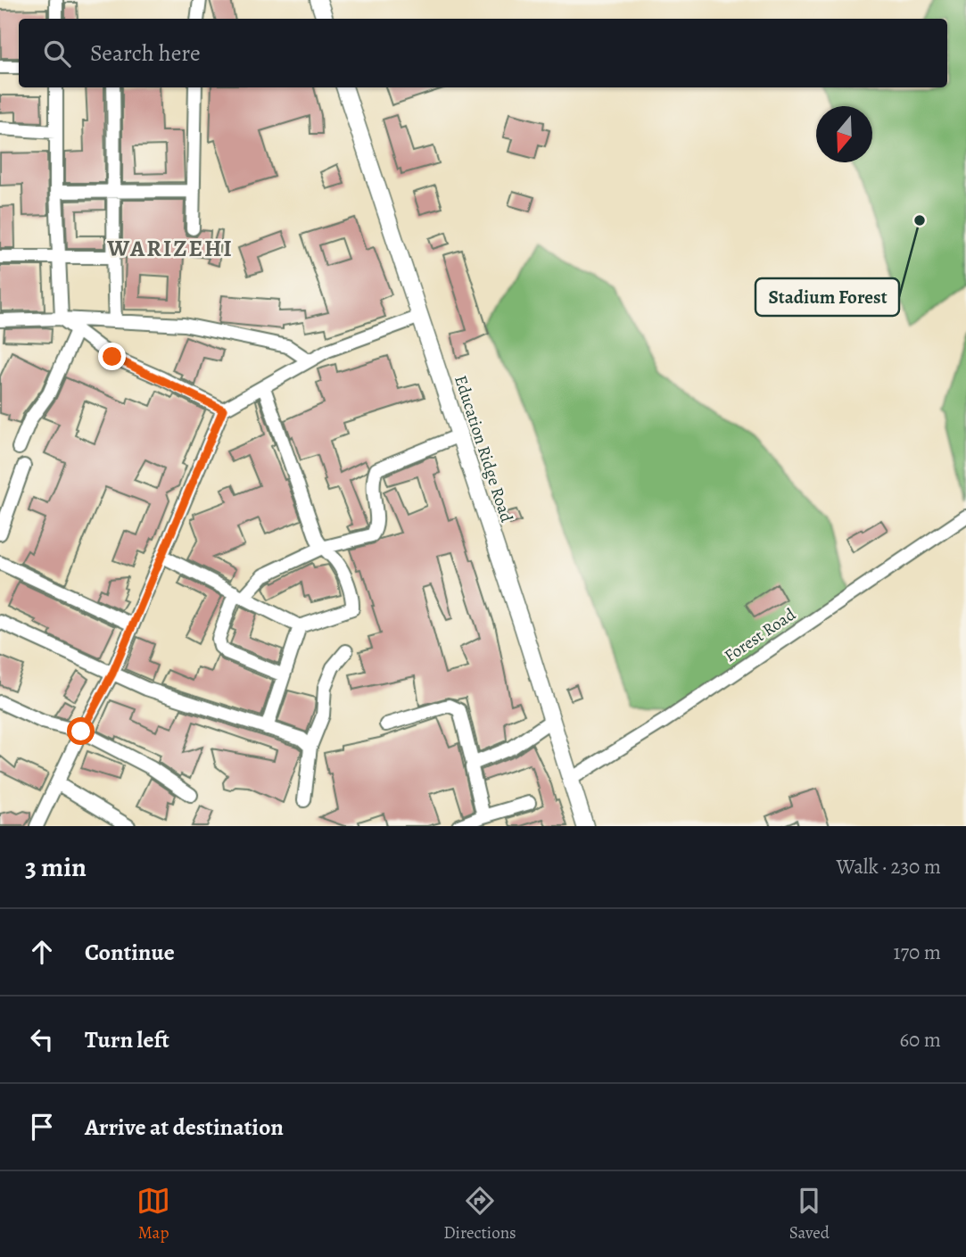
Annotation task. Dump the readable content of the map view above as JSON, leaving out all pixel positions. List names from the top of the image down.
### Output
{
  "streets": {
    "street": ["Education Ridge Road", "Forest Road"]
  },
  "crossings": [
    ["Education Ridge Road", "Forest Road"]
  ],
  "districts": ["WARIZEHI"],
  "places": ["Stadium Forest"],
  "north": "bottom",
  "page": {
    "search": "Search here",
    "heading": ["3 min", "Walk · 230 m"],
    "list": [
      ["Continue", "170 m"],
      ["Turn left", "60 m"],
      "Arrive at destination"
    ],
    "nav": ["Map", "Directions", "Saved"]
  }
}
